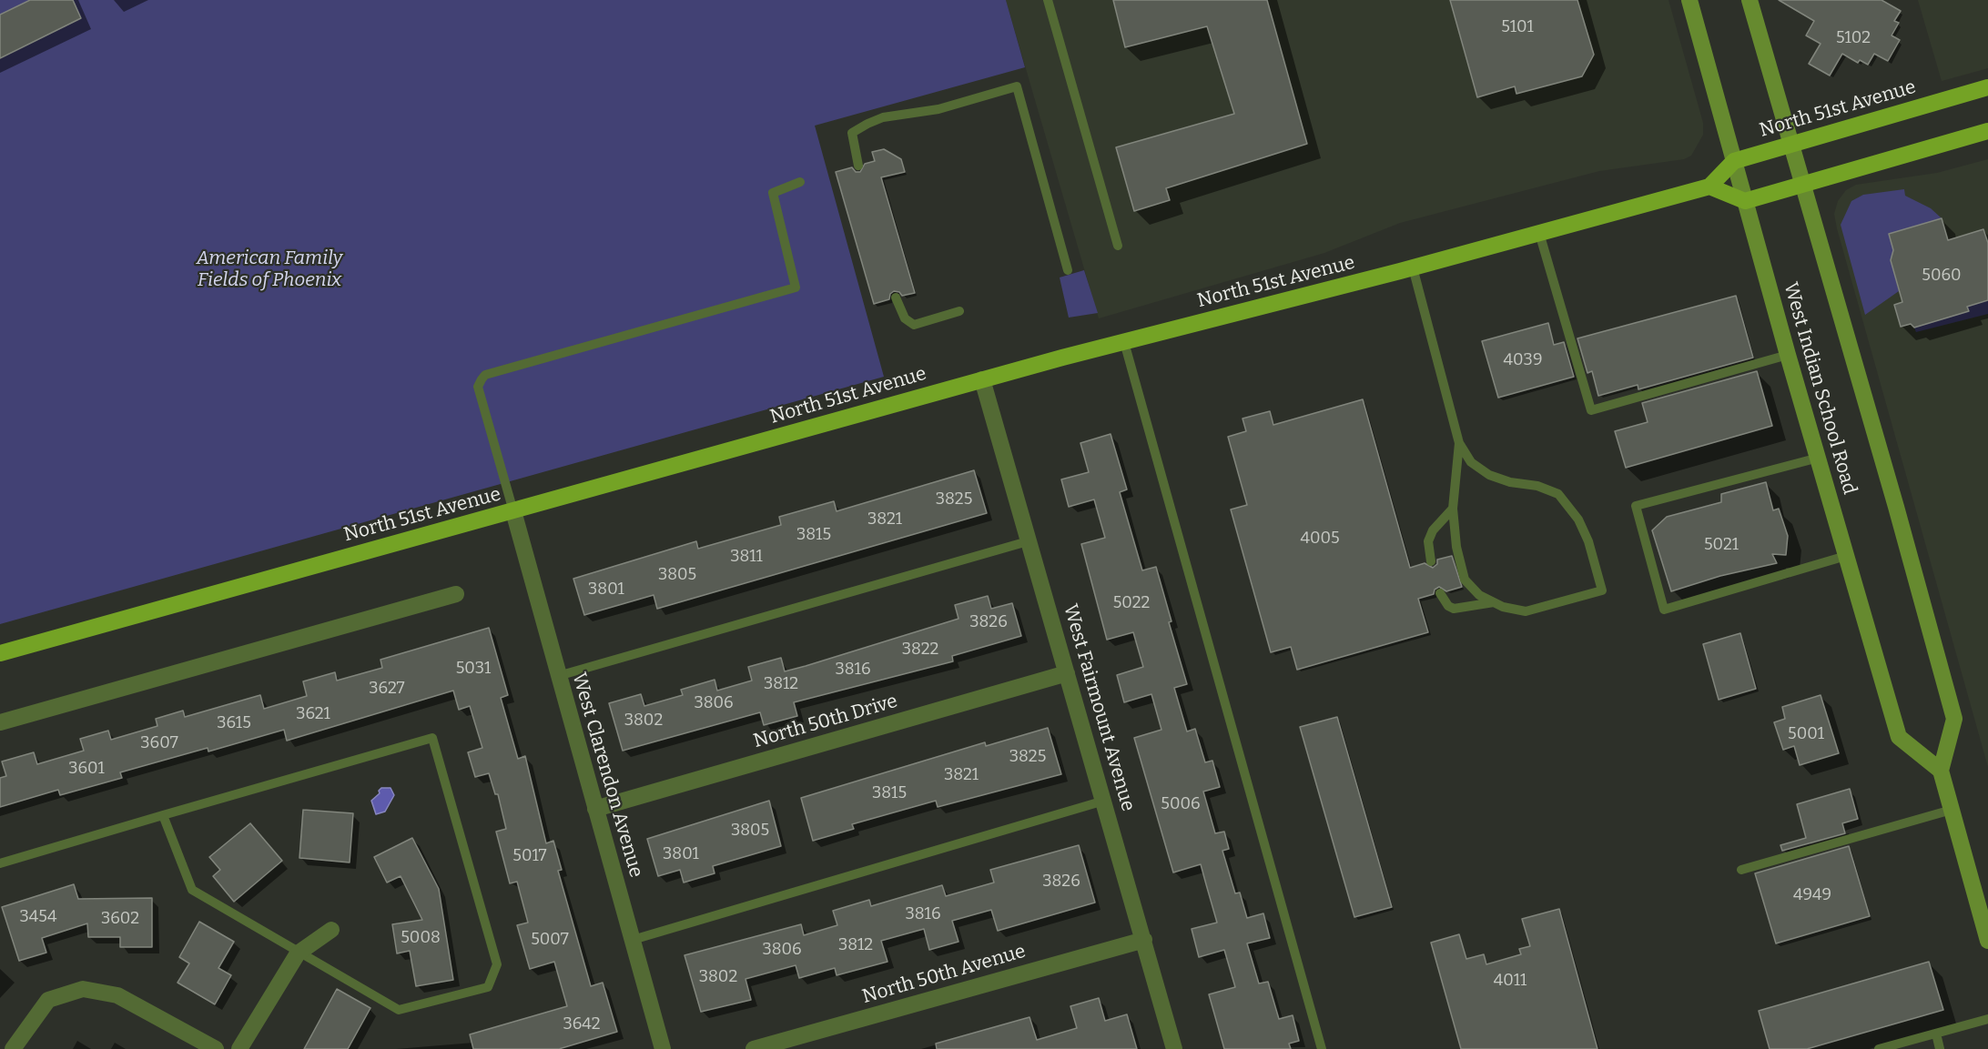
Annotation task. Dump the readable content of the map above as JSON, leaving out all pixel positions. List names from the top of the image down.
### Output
{
  "streets": {
    "main road": ["North 51st Avenue", "West Indian School Road"],
    "street": [
      "West Fairmount Avenue",
      "North 50th Drive",
      "West Clarendon Avenue",
      "North 50th Avenue"
    ]
  },
  "crossings": [
    ["North 51st Avenue", "West Indian School Road"],
    ["North 51st Avenue", "West Fairmount Avenue"],
    ["North 51st Avenue", "West Clarendon Avenue"],
    ["West Fairmount Avenue", "North 50th Drive"],
    ["West Fairmount Avenue", "North 50th Avenue"],
    ["North 50th Drive", "West Clarendon Avenue"]
  ],
  "parks": ["American Family Fields of Phoenix"],
  "house_numbers": [
    "5101",
    "5102",
    "5060",
    "4039",
    "3825",
    "3821",
    "3815",
    "4005",
    "5021",
    "3811",
    "3805",
    "3801",
    "5022",
    "3826",
    "3822",
    "5031",
    "3816",
    "3812",
    "3627",
    "3806",
    "3621",
    "3802",
    "3615",
    "5001",
    "3607",
    "3825",
    "3601",
    "3821",
    "3815",
    "5006",
    "3805",
    "3801",
    "5017",
    "3826",
    "4949",
    "3816",
    "3454",
    "3602",
    "5008",
    "5007",
    "3812",
    "3806",
    "3802",
    "4011",
    "3642"
  ]
}
